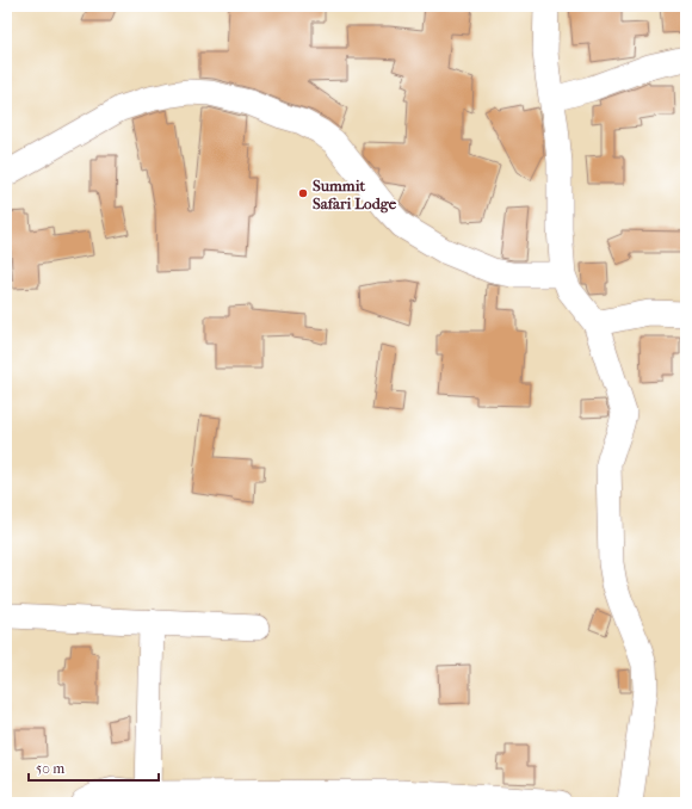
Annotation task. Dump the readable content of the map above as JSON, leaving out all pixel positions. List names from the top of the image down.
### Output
{
  "places": ["Summit Safari Lodge"],
  "scale_bar": "50 m"
}
